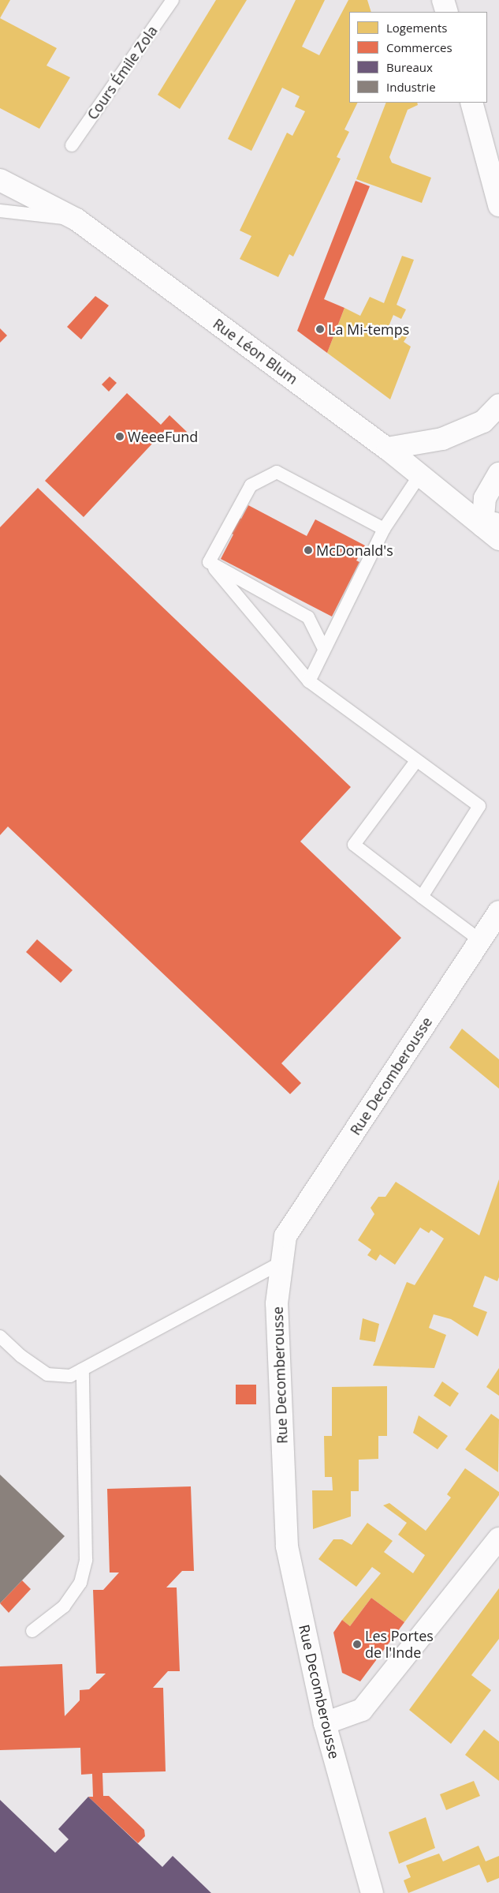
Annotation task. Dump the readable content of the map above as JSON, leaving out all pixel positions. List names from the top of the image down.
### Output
{
  "streets": {
    "street": ["Rue Léon Blum", "Rue Decomberousse"],
    "lane": ["Cours Émile Zola"]
  },
  "places": [
    "La Mi-temps",
    "WeeeFund",
    "McDonald's",
    "Les Portes de l'Inde"
  ],
  "legend": [
    "Logements",
    "Commerces",
    "Bureaux",
    "Industrie"
  ]
}
